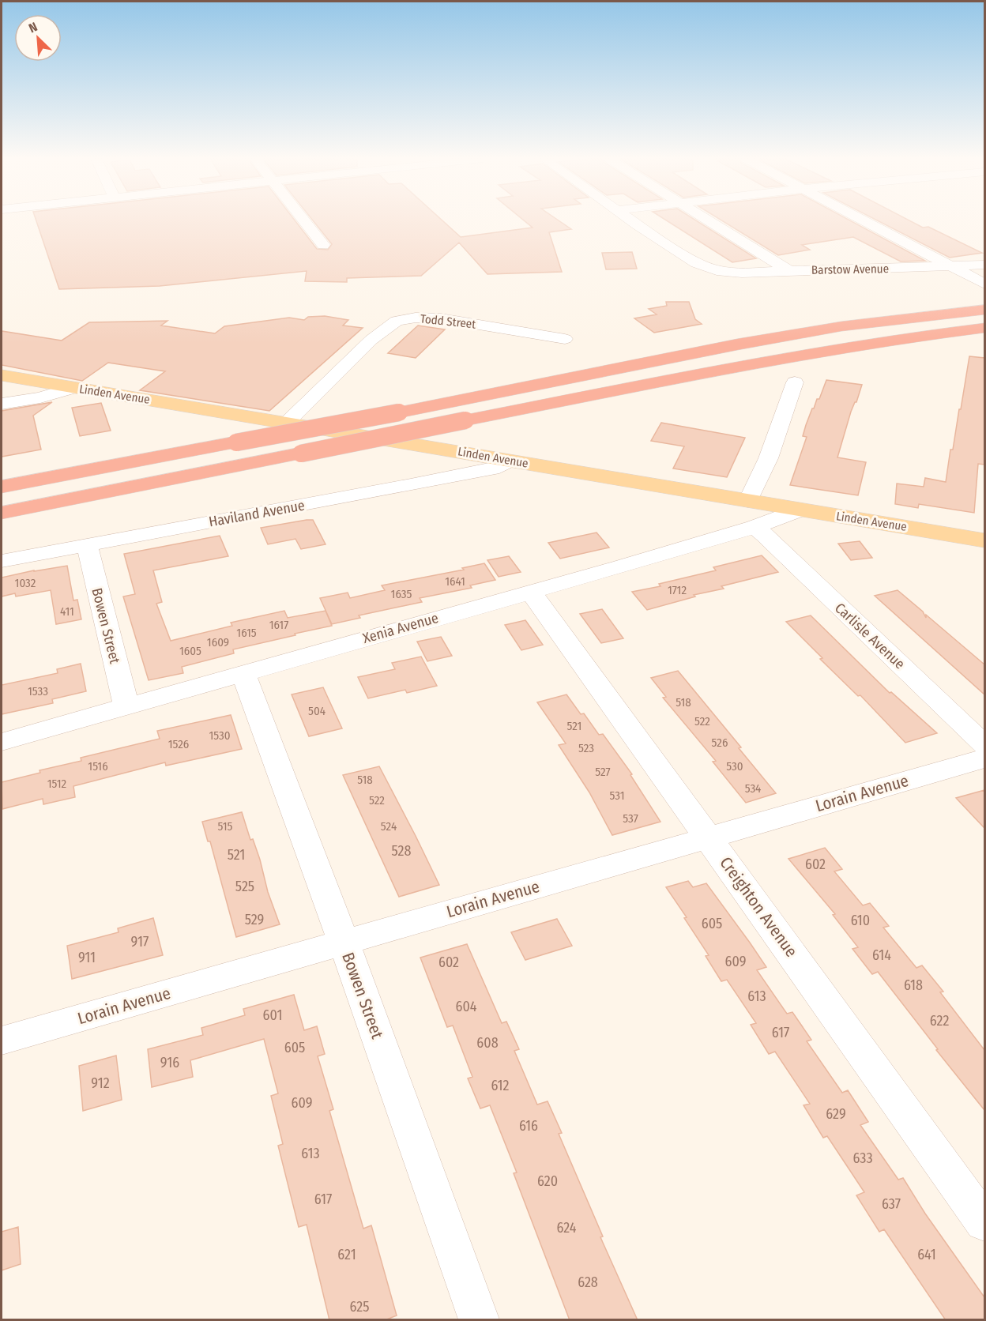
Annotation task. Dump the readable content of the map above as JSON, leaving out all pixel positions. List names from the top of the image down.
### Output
{
  "streets": {
    "main road": ["Linden Avenue"],
    "street": [
      "Barstow Avenue",
      "Todd Street",
      "Haviland Avenue",
      "Bowen Street",
      "Xenia Avenue",
      "Carlisle Avenue",
      "Lorain Avenue",
      "Creighton Avenue"
    ]
  },
  "crossings": [
    ["Todd Street", "Linden Avenue"],
    ["Linden Avenue", "Haviland Avenue"],
    ["Linden Avenue", "Xenia Avenue"],
    ["Haviland Avenue", "Bowen Street"],
    ["Bowen Street", "Xenia Avenue"],
    ["Bowen Street", "Lorain Avenue"],
    ["Xenia Avenue", "Carlisle Avenue"],
    ["Xenia Avenue", "Creighton Avenue"],
    ["Lorain Avenue", "Creighton Avenue"]
  ],
  "house_numbers": [
    "1641",
    "1032",
    "1712",
    "1635",
    "411",
    "1617",
    "1615",
    "1609",
    "1605",
    "1533",
    "518",
    "504",
    "522",
    "521",
    "1530",
    "526",
    "1526",
    "523",
    "1516",
    "530",
    "527",
    "518",
    "1512",
    "534",
    "531",
    "522",
    "537",
    "515",
    "524",
    "528",
    "521",
    "602",
    "525",
    "529",
    "610",
    "605",
    "917",
    "614",
    "911",
    "609",
    "602",
    "618",
    "613",
    "604",
    "601",
    "622",
    "617",
    "608",
    "605",
    "916",
    "912",
    "612",
    "609",
    "629",
    "616",
    "613",
    "633",
    "620",
    "617",
    "637",
    "624",
    "621",
    "641",
    "628",
    "625"
  ],
  "north": "top left"
}
